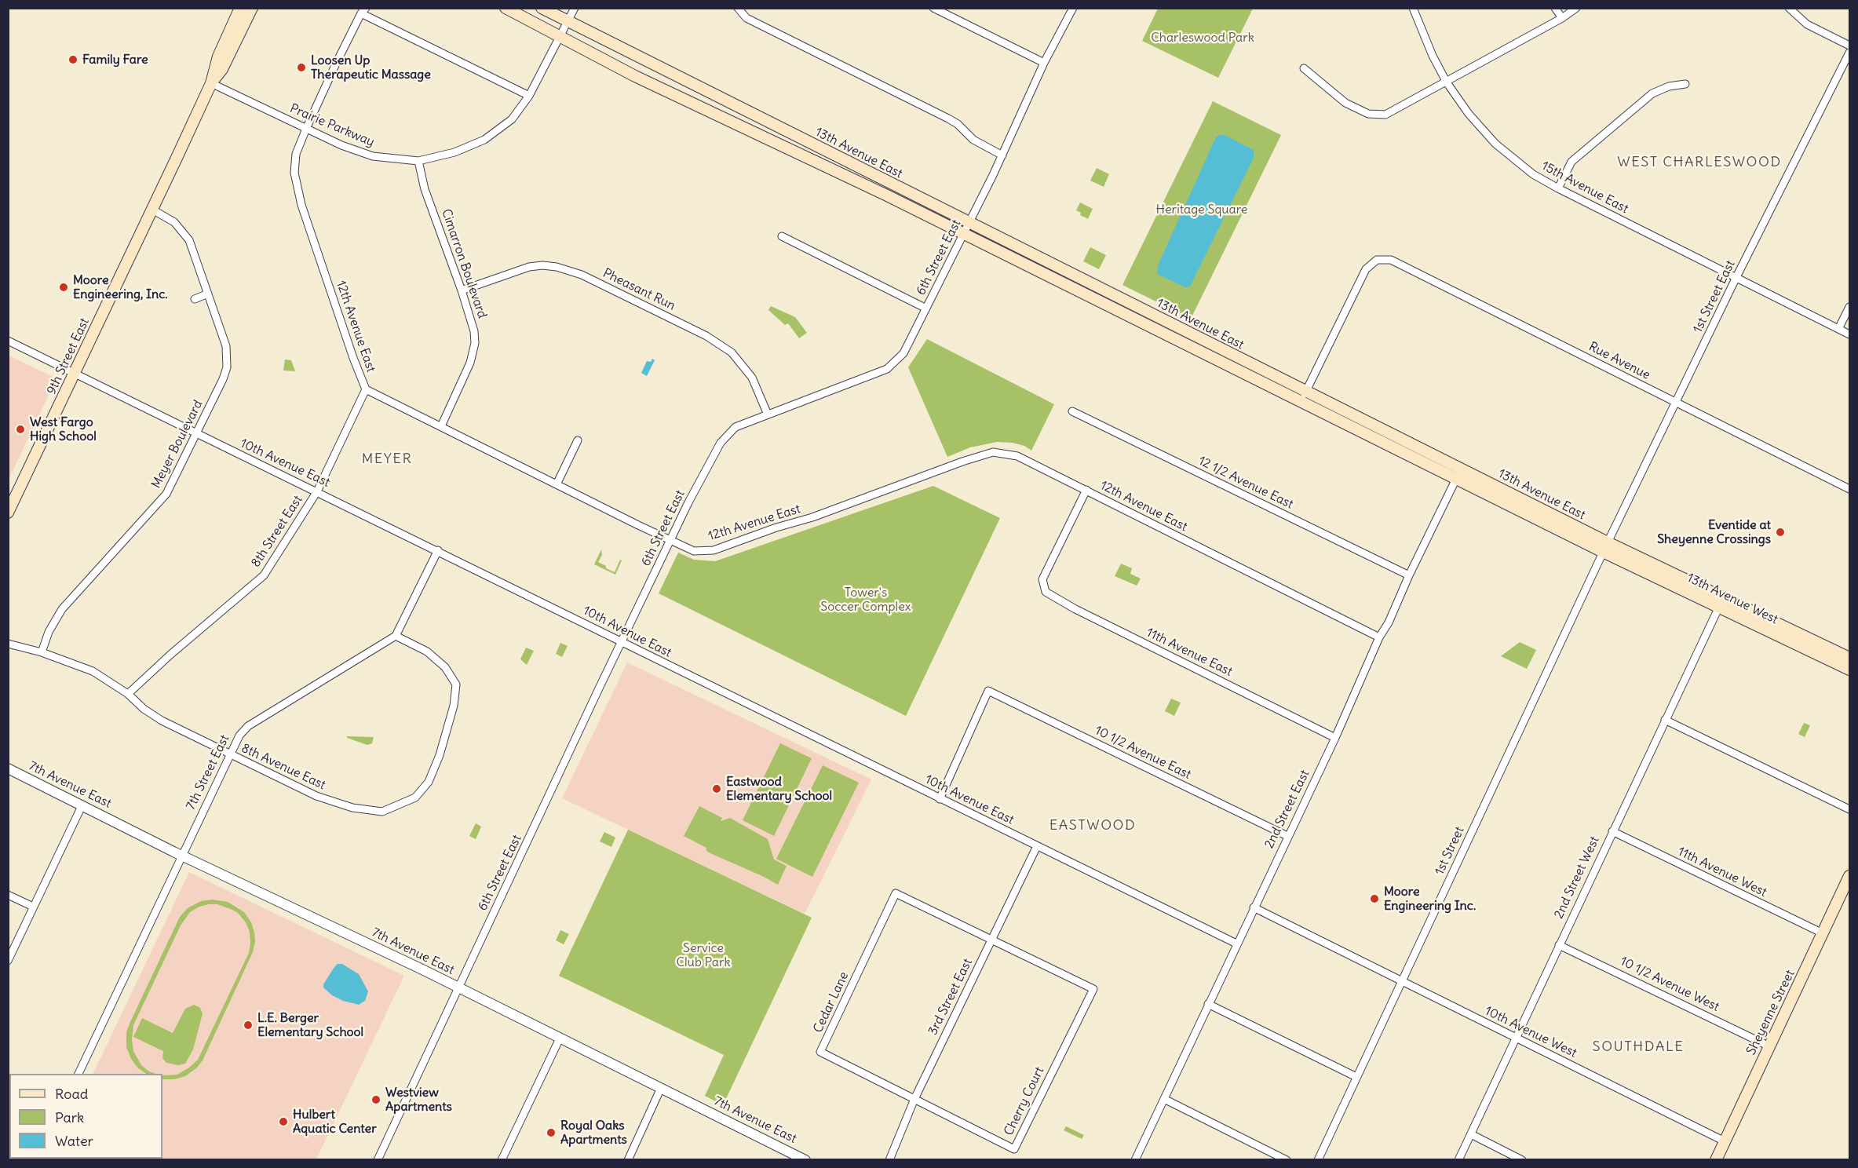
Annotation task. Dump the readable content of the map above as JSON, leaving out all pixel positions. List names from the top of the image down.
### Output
{
  "streets": {
    "main road": [
      "13th Avenue East",
      "9th Street East",
      "13th Avenue West",
      "Sheyenne Street"
    ],
    "street": [
      "Prairie Parkway",
      "15th Avenue East",
      "6th Street East",
      "Cimarron Boulevard",
      "Pheasant Run",
      "1st Street East",
      "12th Avenue East",
      "Rue Avenue",
      "Meyer Boulevard",
      "10th Avenue East",
      "12 1/2 Avenue East",
      "8th Street East",
      "11th Avenue East",
      "10 1/2 Avenue East",
      "8th Avenue East",
      "7th Street East",
      "7th Avenue East",
      "2nd Street East",
      "1st Street",
      "11th Avenue West",
      "2nd Street West",
      "10 1/2 Avenue West",
      "3rd Street East",
      "Cedar Lane",
      "10th Avenue West",
      "Cherry Court"
    ]
  },
  "crossings": [
    ["Prairie Parkway", "13th Avenue East"],
    ["Prairie Parkway", "Cimarron Boulevard"],
    ["Prairie Parkway", "12th Avenue East"],
    ["Prairie Parkway", "9th Street East"],
    ["13th Avenue East", "6th Street East"],
    ["13th Avenue East", "1st Street East"],
    ["13th Avenue East", "Rue Avenue"],
    ["13th Avenue East", "13th Avenue West"],
    ["13th Avenue East", "2nd Street East"],
    ["13th Avenue East", "1st Street"],
    ["15th Avenue East", "1st Street East"],
    ["6th Street East", "Pheasant Run"],
    ["6th Street East", "12th Avenue East"],
    ["6th Street East", "10th Avenue East"],
    ["6th Street East", "7th Avenue East"],
    ["Cimarron Boulevard", "Pheasant Run"],
    ["Cimarron Boulevard", "12th Avenue East"],
    ["1st Street East", "Rue Avenue"],
    ["1st Street East", "13th Avenue West"],
    ["1st Street East", "1st Street"],
    ["12th Avenue East", "8th Street East"],
    ["12th Avenue East", "11th Avenue East"],
    ["12th Avenue East", "2nd Street East"],
    ["9th Street East", "Meyer Boulevard"],
    ["9th Street East", "10th Avenue East"],
    ["Meyer Boulevard", "10th Avenue East"],
    ["Meyer Boulevard", "8th Avenue East"],
    ["10th Avenue East", "8th Street East"],
    ["10th Avenue East", "10 1/2 Avenue East"],
    ["10th Avenue East", "2nd Street East"],
    ["10th Avenue East", "3rd Street East"],
    ["12 1/2 Avenue East", "2nd Street East"],
    ["8th Street East", "8th Avenue East"],
    ["13th Avenue West", "1st Street"],
    ["13th Avenue West", "2nd Street West"],
    ["11th Avenue East", "2nd Street East"],
    ["10 1/2 Avenue East", "2nd Street East"],
    ["8th Avenue East", "7th Street East"],
    ["7th Street East", "7th Avenue East"],
    ["1st Street", "10th Avenue West"],
    ["11th Avenue West", "2nd Street West"],
    ["11th Avenue West", "Sheyenne Street"],
    ["2nd Street West", "10 1/2 Avenue West"],
    ["2nd Street West", "10th Avenue West"],
    ["10 1/2 Avenue West", "Sheyenne Street"],
    ["3rd Street East", "Cedar Lane"],
    ["3rd Street East", "Cherry Court"],
    ["Cedar Lane", "Cherry Court"],
    ["Sheyenne Street", "10th Avenue West"]
  ],
  "districts": [
    "WEST CHARLESWOOD",
    "MEYER",
    "EASTWOOD",
    "SOUTHDALE"
  ],
  "parks": [
    "Charleswood Park",
    "Heritage Square",
    "Tower's Soccer Complex",
    "Service Club Park"
  ],
  "places": [
    "Family Fare",
    "Loosen Up Therapeutic Massage",
    "Moore Engineering, Inc.",
    "West Fargo High School",
    "Eventide at Sheyenne Crossings",
    "Eastwood Elementary School",
    "Moore Engineering Inc.",
    "L.E. Berger Elementary School",
    "Westview Apartments",
    "Hulbert Aquatic Center",
    "Royal Oaks Apartments"
  ],
  "legend": ["Road", "Park", "Water"]
}
